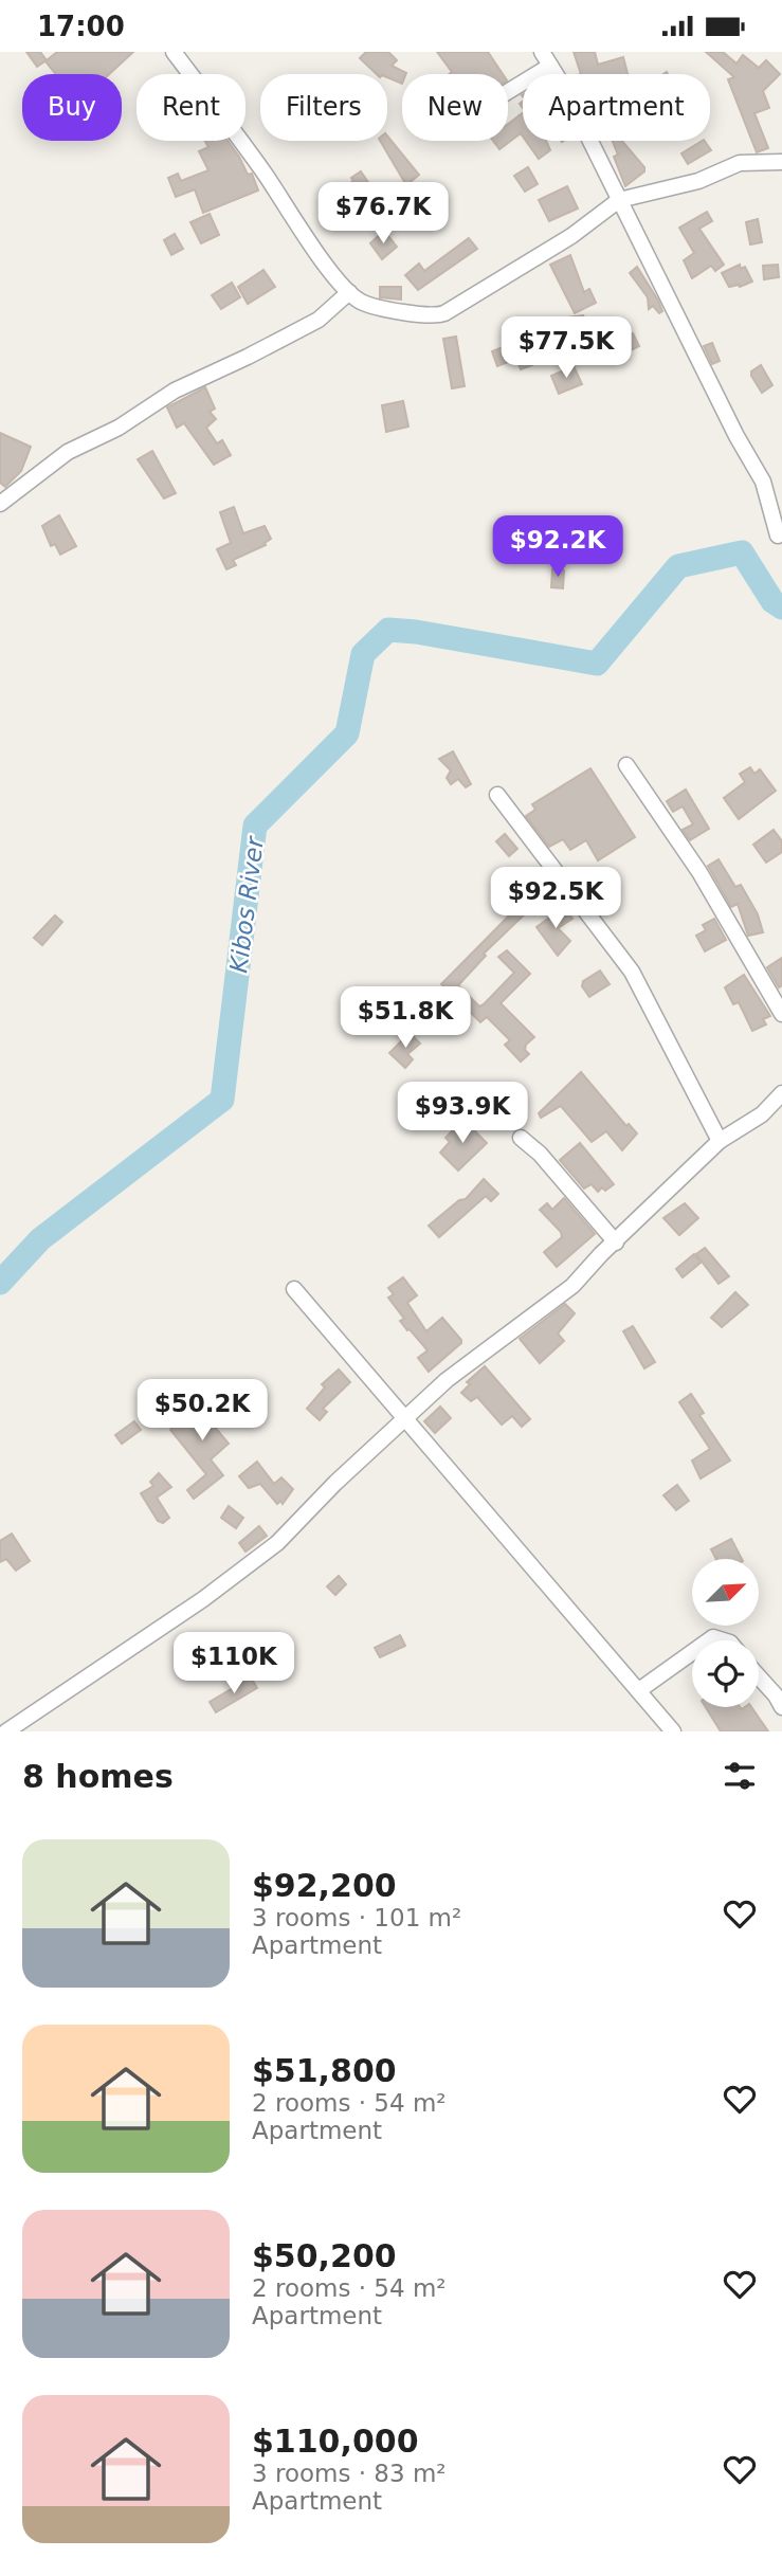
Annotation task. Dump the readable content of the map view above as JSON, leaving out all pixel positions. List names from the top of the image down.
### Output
{
  "water": ["Kibos River"],
  "north": "top right",
  "page": {
    "status": "17:00",
    "chip": [
      "Buy",
      "Rent",
      "Filters",
      "New",
      "Apartment"
    ],
    "price": [
      "$76.7K",
      "$77.5K",
      "$92.2K",
      "$92.5K",
      "$51.8K",
      "$93.9K",
      "$50.2K",
      "$110K"
    ],
    "heading": "8 homes",
    "list": [
      {
        "name": "$92,200",
        "note": "3 rooms · 101 m² · Apartment"
      },
      {
        "name": "$51,800",
        "note": "2 rooms · 54 m² · Apartment"
      },
      {
        "name": "$50,200",
        "note": "2 rooms · 54 m² · Apartment"
      },
      {
        "name": "$110,000",
        "note": "3 rooms · 83 m² · Apartment"
      }
    ]
  }
}
